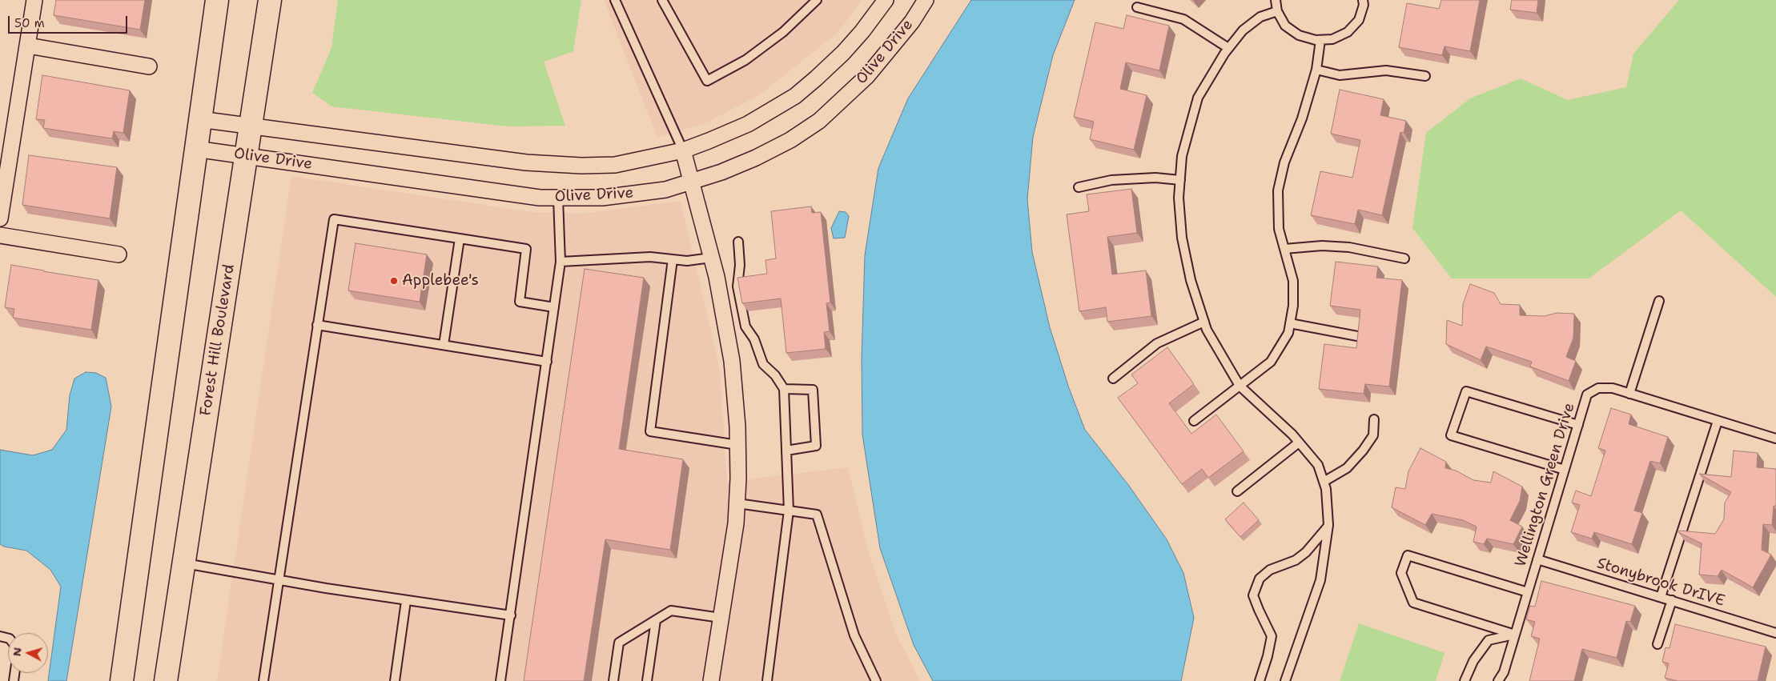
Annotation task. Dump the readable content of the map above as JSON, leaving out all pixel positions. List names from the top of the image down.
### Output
{
  "streets": {
    "main road": ["Forest Hill Boulevard"],
    "street": ["Olive Drive"],
    "lane": ["Wellington Green Drive", "Stonybrook DrIVE"]
  },
  "crossings": [
    ["Olive Drive", "Forest Hill Boulevard"],
    ["Wellington Green Drive", "Stonybrook DrIVE"]
  ],
  "places": ["Applebee's"],
  "scale_bar": "50 m",
  "north": "left"
}
